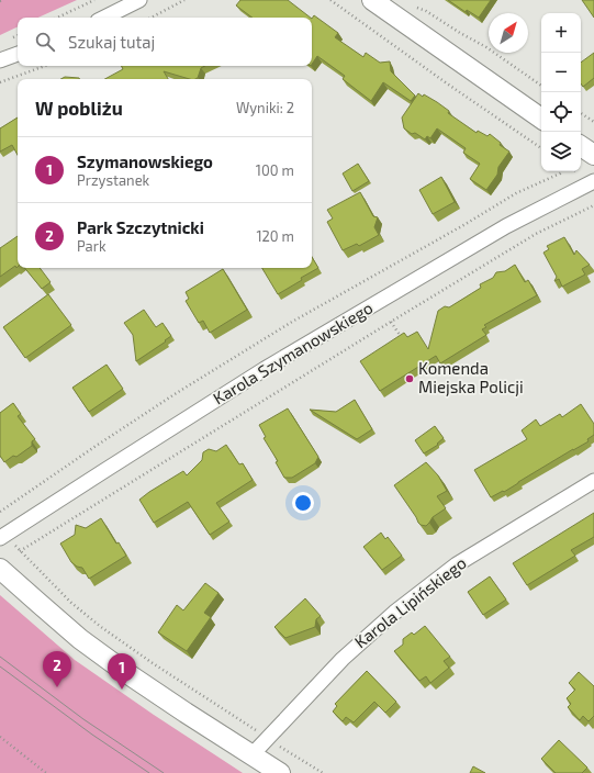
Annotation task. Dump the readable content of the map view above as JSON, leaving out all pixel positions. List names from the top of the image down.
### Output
{
  "streets": {
    "street": ["Karola Szymanowskiego", "Karola Lipińskiego"]
  },
  "places": ["Komenda Miejska Policji"],
  "north": "top right",
  "page": {
    "map_buttons": ["+", "−"],
    "search": "Szukaj tutaj",
    "heading": ["W pobliżu", "Wyniki: 2"],
    "list": [
      {
        "mark": "1",
        "name": "Szymanowskiego",
        "note": "Przystanek",
        "value": "100 m"
      },
      {
        "mark": "2",
        "name": "Park Szczytnicki",
        "note": "Park",
        "value": "120 m"
      }
    ],
    "pins": ["2", "1"]
  }
}
